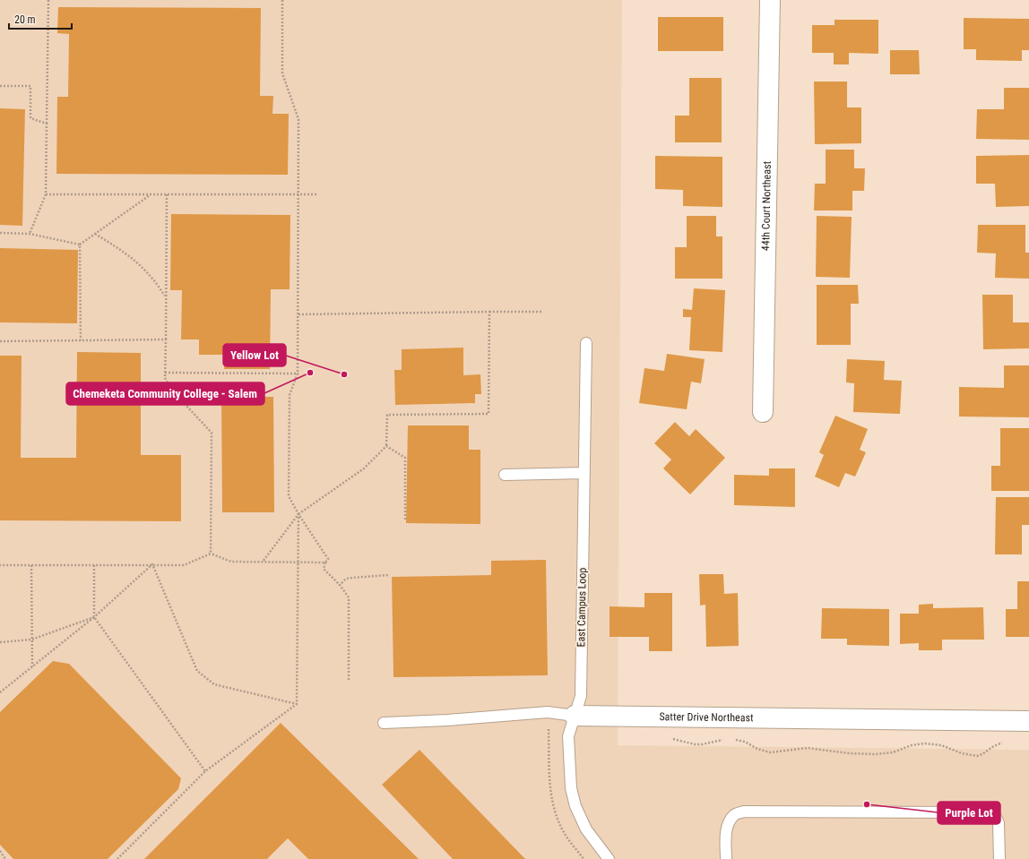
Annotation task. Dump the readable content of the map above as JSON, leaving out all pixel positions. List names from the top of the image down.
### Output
{
  "streets": {
    "street": ["44th Court Northeast", "Satter Drive Northeast"],
    "lane": ["East Campus Loop"]
  },
  "crossings": [
    ["East Campus Loop", "Satter Drive Northeast"]
  ],
  "places": ["Chemeketa Community College - Salem", "Yellow Lot", "Purple Lot"],
  "scale_bar": "20 m"
}
